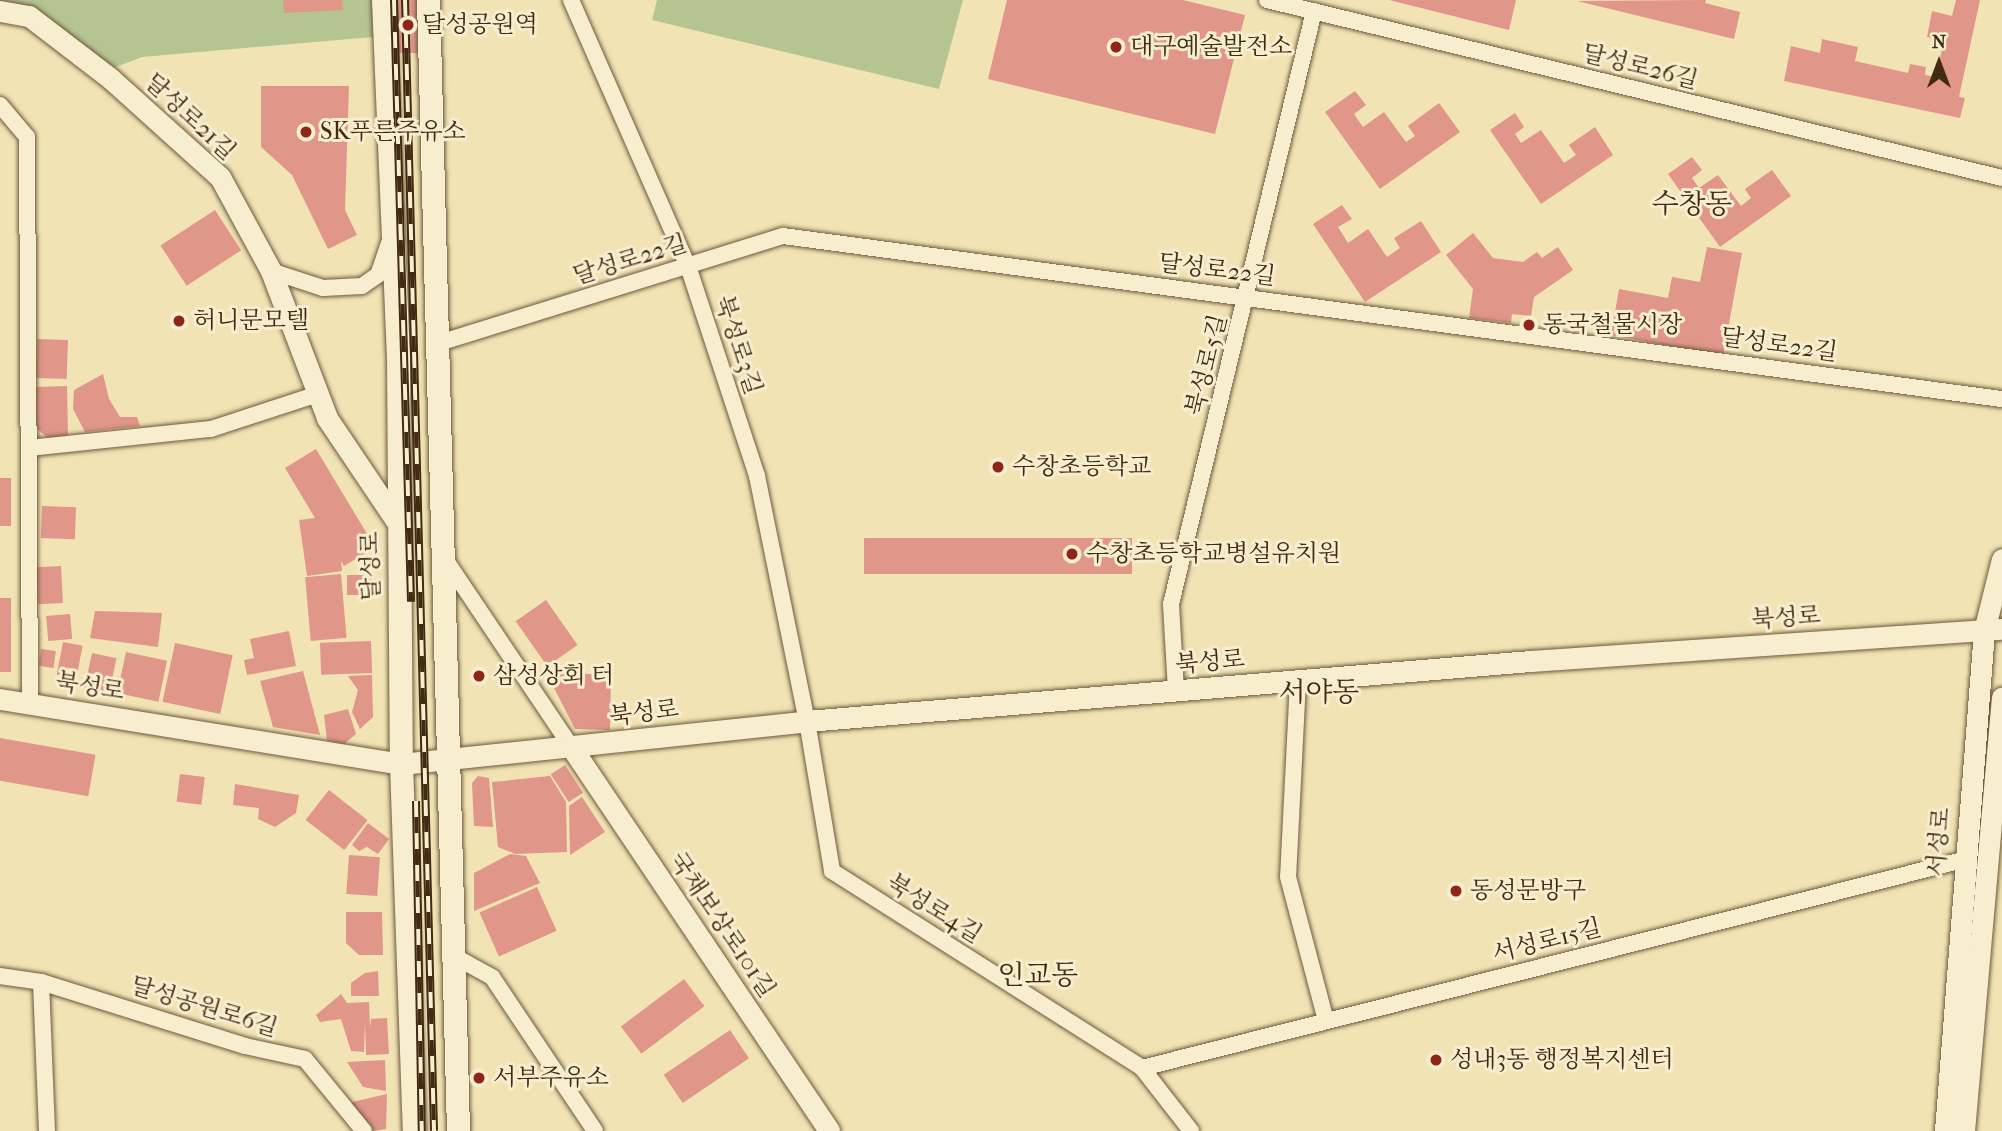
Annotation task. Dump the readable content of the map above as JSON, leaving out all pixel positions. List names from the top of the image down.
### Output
{
  "streets": {
    "main road": ["달성로"],
    "street": [
      "달성로26길",
      "달성로21길",
      "달성로22길",
      "북성로3길",
      "북성로5길",
      "북성로",
      "서성로",
      "북성로4길",
      "국채보상로101길",
      "서성로15길",
      "달성공원로6길"
    ]
  },
  "crossings": [
    ["달성로26길", "북성로5길"],
    ["달성로21길", "달성로"],
    ["달성로22길", "북성로3길"],
    ["달성로22길", "북성로5길"],
    ["북성로3길", "북성로"],
    ["북성로3길", "북성로4길"],
    ["북성로5길", "북성로"],
    ["달성로", "북성로"],
    ["북성로", "서성로"],
    ["북성로", "북성로4길"],
    ["북성로", "국채보상로101길"],
    ["서성로", "서성로15길"],
    ["북성로4길", "서성로15길"]
  ],
  "districts": ["수창동", "서야동", "인교동"],
  "places": [
    "달성공원역",
    "대구예술발전소",
    "SK푸른주유소",
    "허니문모텔",
    "동국철물시장",
    "수창초등학교",
    "수창초등학교병설유치원",
    "삼성상회 터",
    "동성문방구",
    "성내3동 행정복지센터",
    "서부주유소"
  ],
  "north": "top"
}
